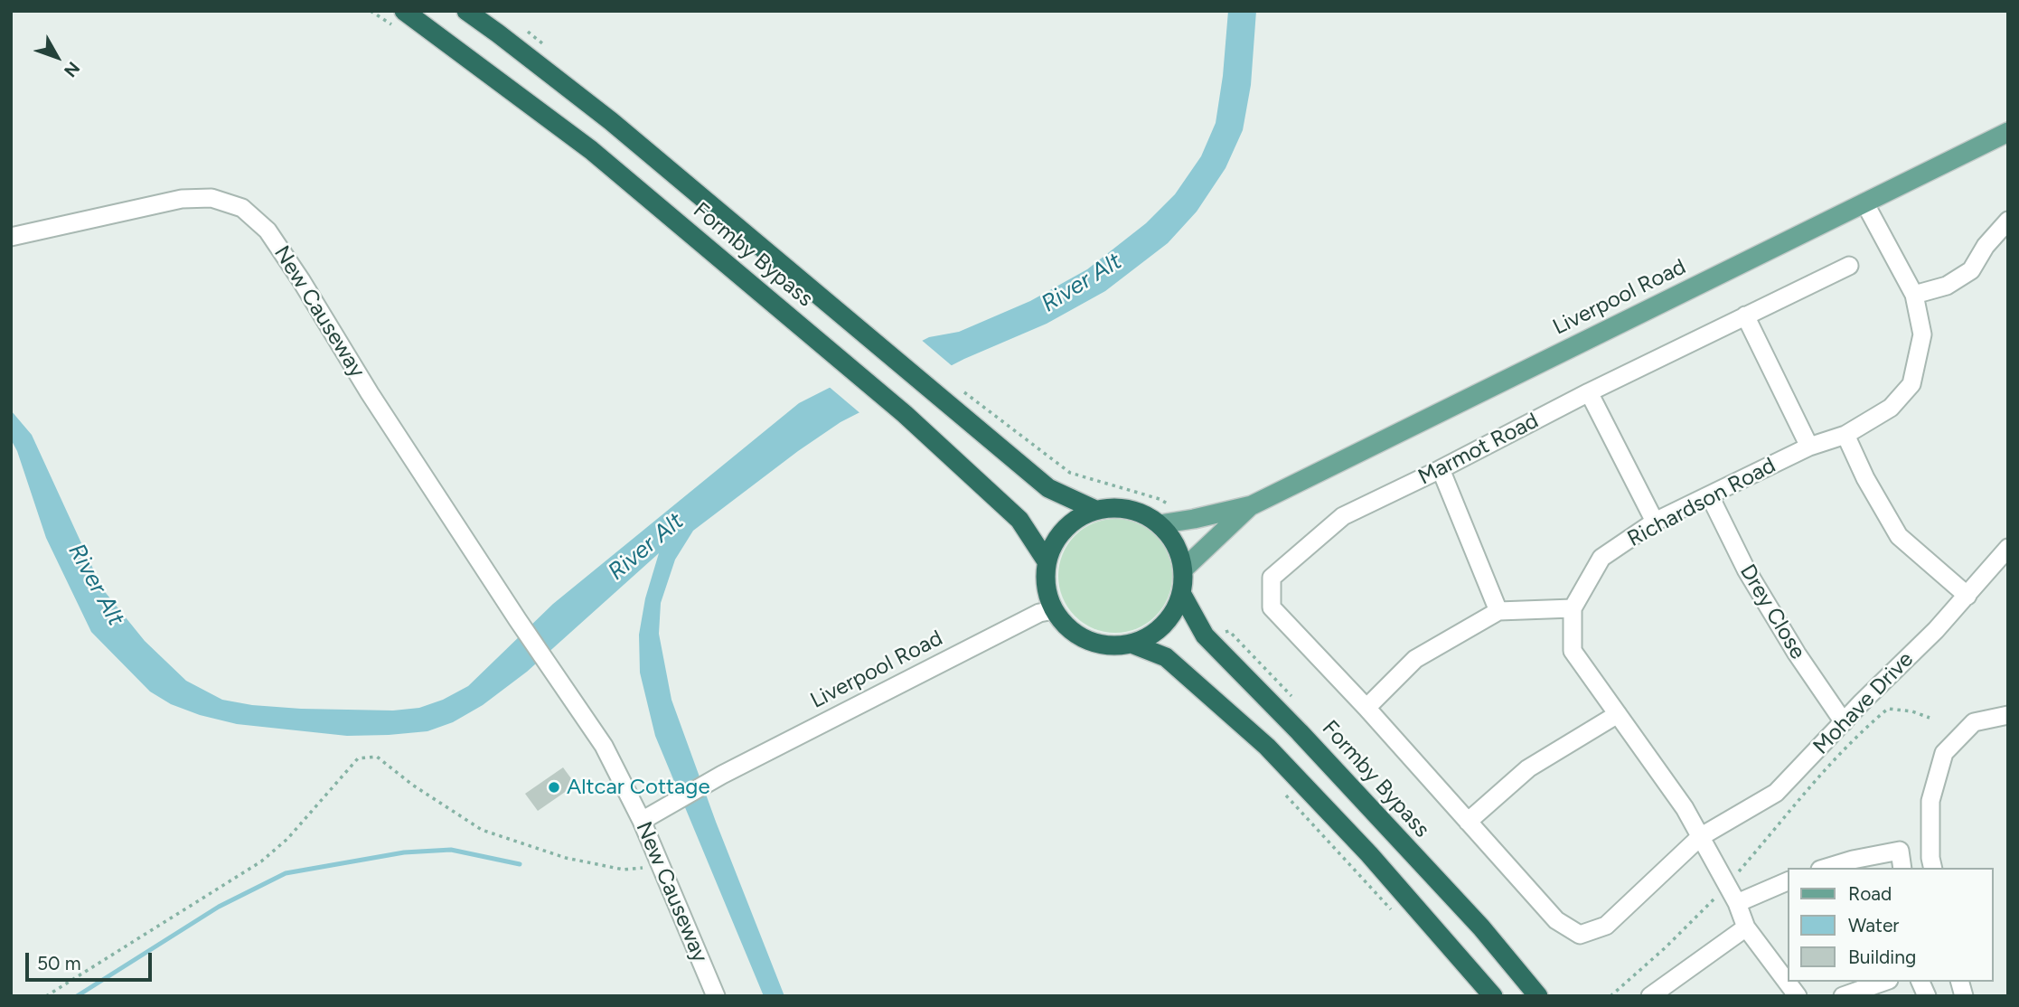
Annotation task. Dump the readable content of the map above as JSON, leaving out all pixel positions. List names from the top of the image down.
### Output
{
  "streets": {
    "highway": ["Formby Bypass"],
    "main road": ["Liverpool Road"],
    "street": [
      "New Causeway",
      "Marmot Road",
      "Richardson Road",
      "Drey Close",
      "Mohave Drive"
    ]
  },
  "crossings": [
    ["Formby Bypass", "Liverpool Road"],
    ["Liverpool Road", "New Causeway"],
    ["Liverpool Road", "Richardson Road"],
    ["Marmot Road", "Mohave Drive"],
    ["Richardson Road", "Drey Close"],
    ["Richardson Road", "Mohave Drive"],
    ["Drey Close", "Mohave Drive"]
  ],
  "water": ["River Alt"],
  "places": ["Altcar Cottage"],
  "legend": ["Road", "Water", "Building"],
  "scale_bar": "50 m",
  "north": "bottom right"
}
